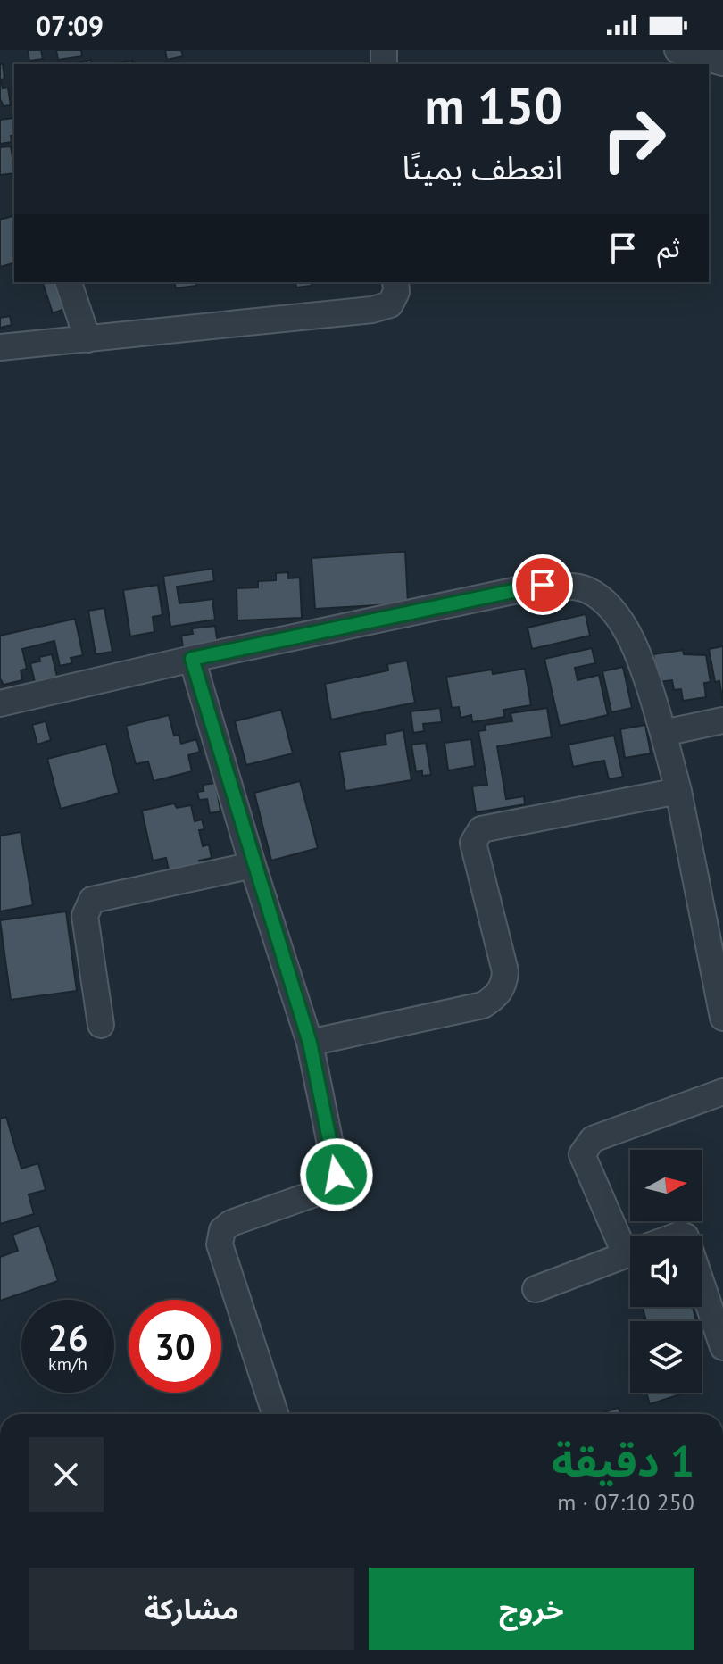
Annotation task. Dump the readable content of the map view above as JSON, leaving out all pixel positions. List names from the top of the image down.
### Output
{
  "north": "right",
  "page": {
    "status": "07:09",
    "turn": ["150 m", "انعطف يمينًا"],
    "then": "ثم",
    "speed": "26 km/h",
    "limit": "30",
    "heading": ["1 دقيقة", "250 m · 07:10"],
    "buttons": ["خروج", "مشاركة"]
  }
}
